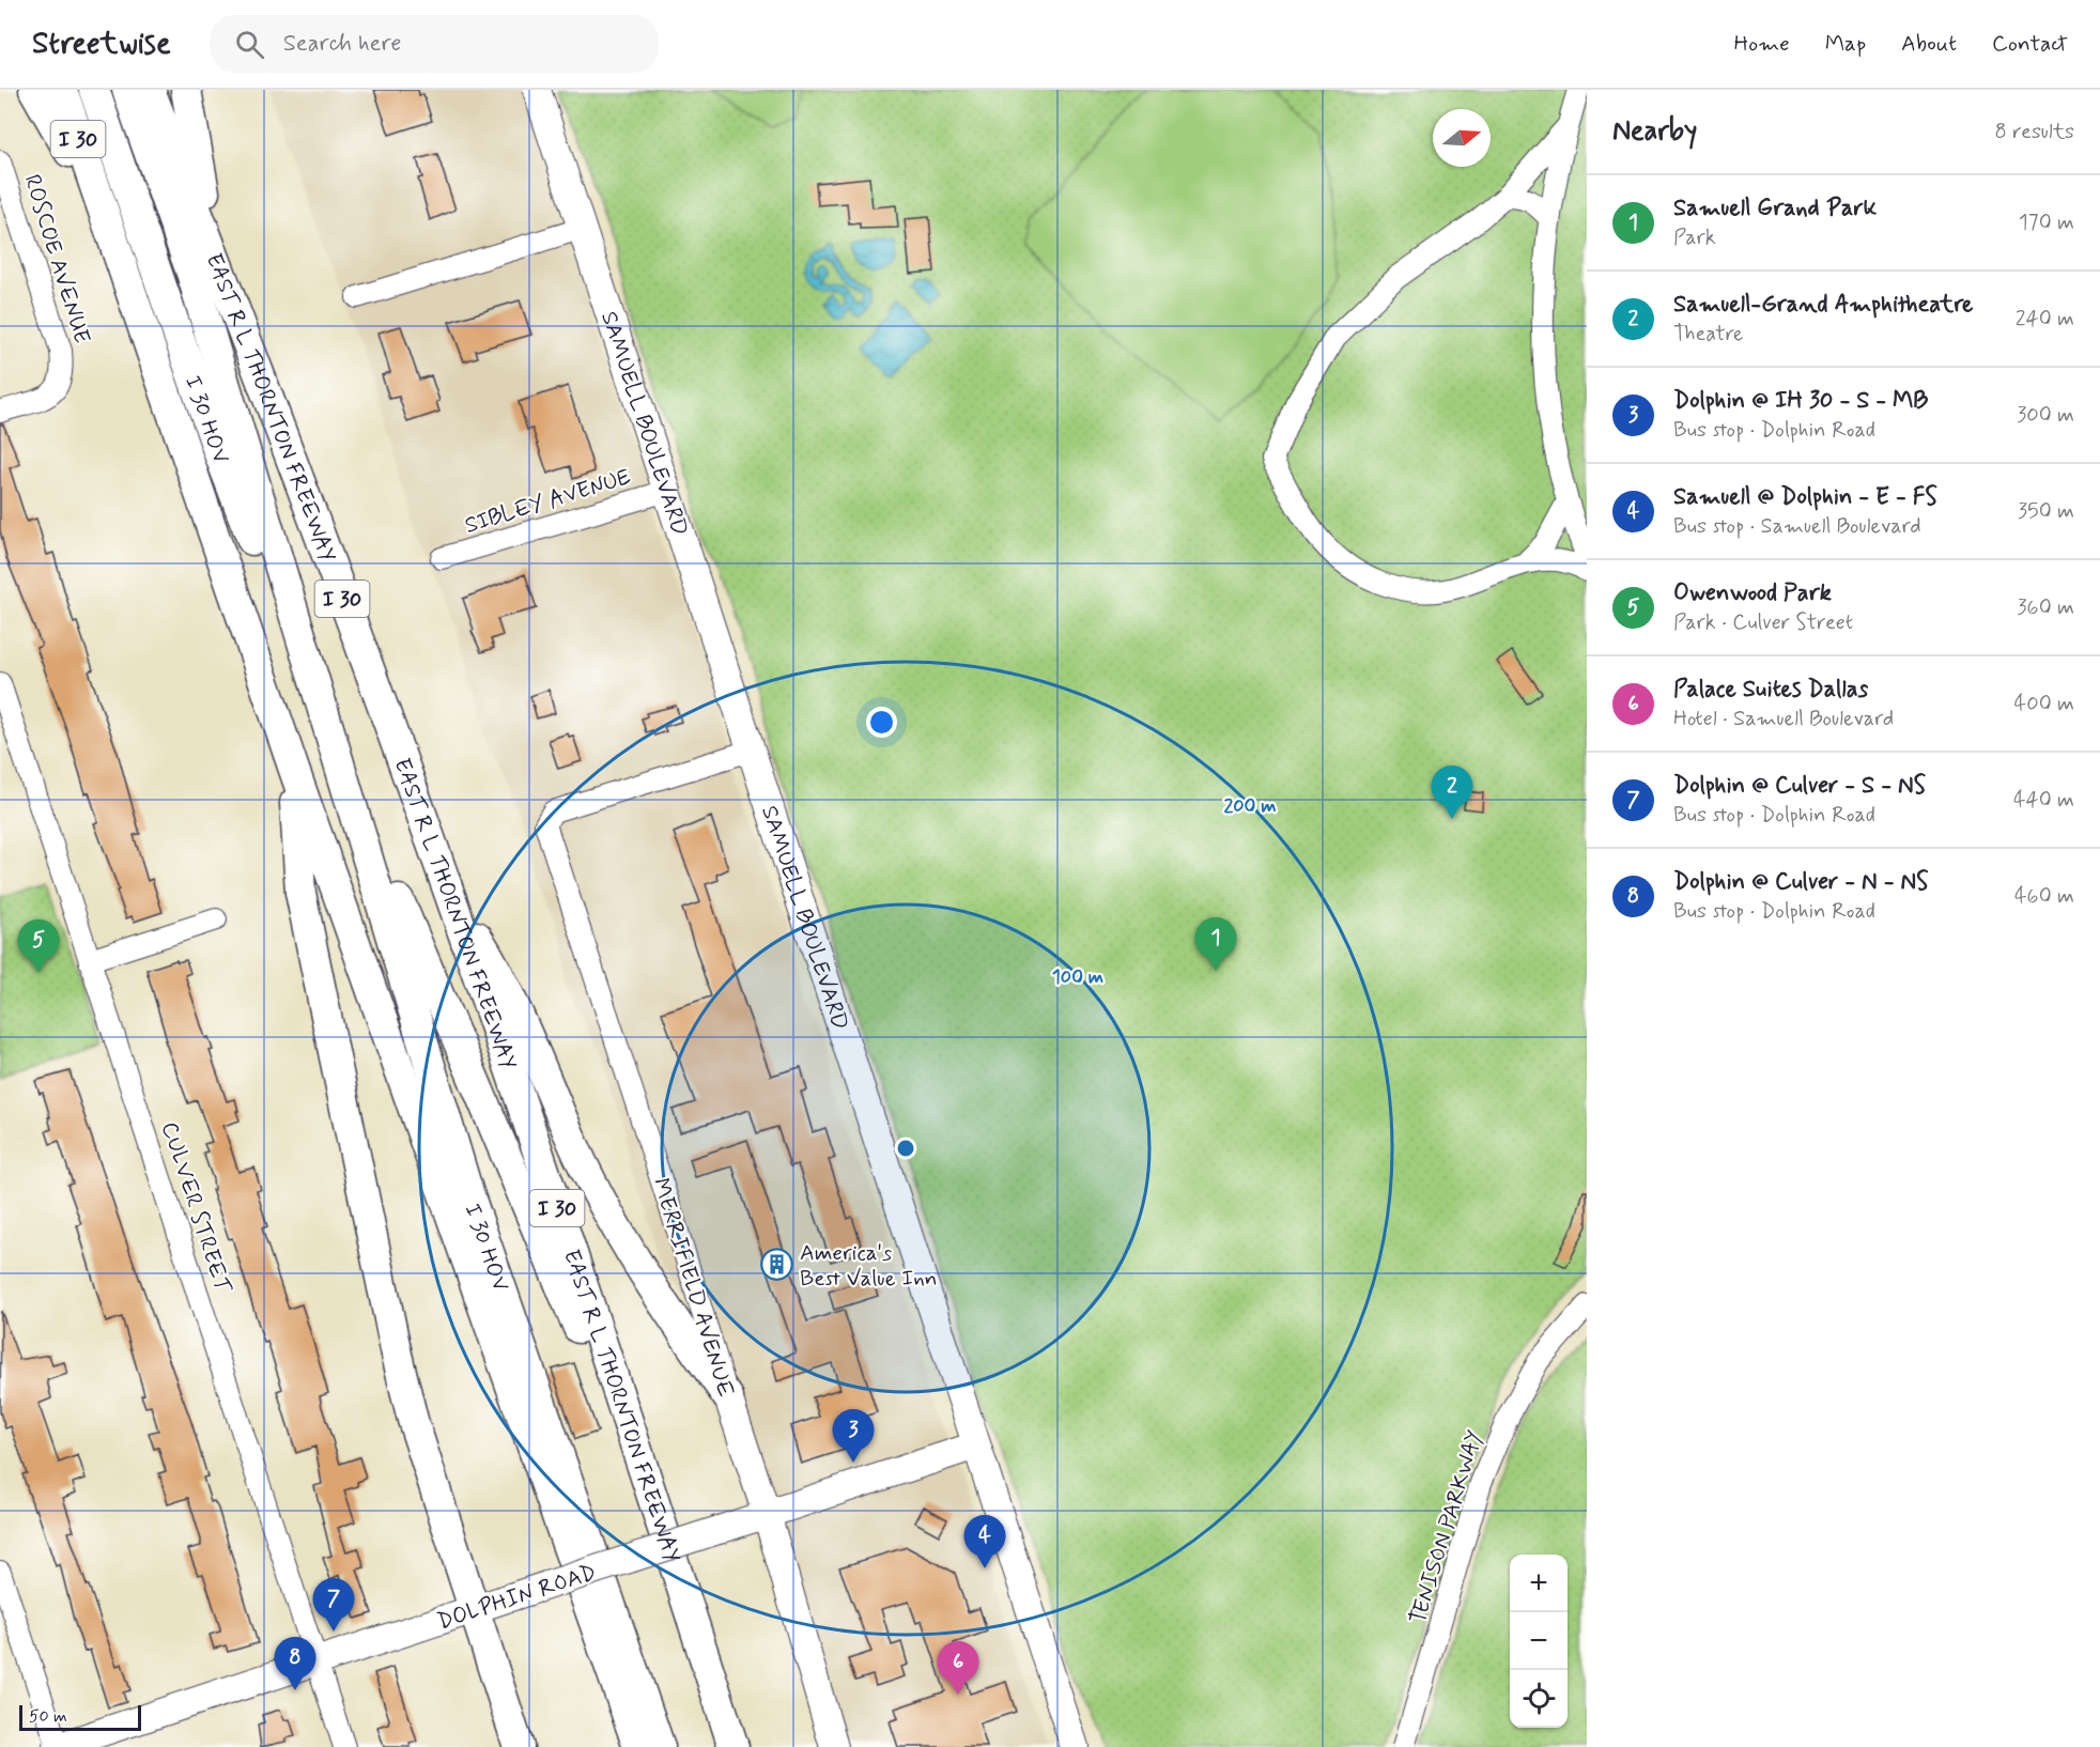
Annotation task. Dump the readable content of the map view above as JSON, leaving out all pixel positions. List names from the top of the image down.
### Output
{
  "streets": {
    "highway": ["I 30", "EAST R L THORNTON FREEWAY", "I 30 HOV"],
    "main road": ["SAMUELL BOULEVARD", "MERRIFIELD AVENUE", "DOLPHIN ROAD"],
    "street": [
      "ROSCOE AVENUE",
      "SIBLEY AVENUE",
      "CULVER STREET",
      "TENISON PARKWAY"
    ]
  },
  "crossings": [
    ["SAMUELL BOULEVARD", "SIBLEY AVENUE"],
    ["SAMUELL BOULEVARD", "MERRIFIELD AVENUE"],
    ["SAMUELL BOULEVARD", "DOLPHIN ROAD"],
    ["CULVER STREET", "DOLPHIN ROAD"],
    ["MERRIFIELD AVENUE", "DOLPHIN ROAD"]
  ],
  "places": {
    "building": ["America's Best Value Inn"]
  },
  "scale_bar": "50 m",
  "north": "right",
  "page": {
    "header": "Streetwise",
    "search": "Search here",
    "nav": [
      "Home",
      "Map",
      "About",
      "Contact"
    ],
    "heading": ["Nearby", "8 results"],
    "list": [
      {
        "mark": "1",
        "name": "Samuell Grand Park",
        "note": "Park",
        "value": "170 m"
      },
      {
        "mark": "2",
        "name": "Samuell-Grand Amphitheatre",
        "note": "Theatre",
        "value": "240 m"
      },
      {
        "mark": "3",
        "name": "Dolphin @ IH 30 - S - MB",
        "note": "Bus stop · Dolphin Road",
        "value": "300 m"
      },
      {
        "mark": "4",
        "name": "Samuell @ Dolphin - E - FS",
        "note": "Bus stop · Samuell Boulevard",
        "value": "350 m"
      },
      {
        "mark": "5",
        "name": "Owenwood Park",
        "note": "Park · Culver Street",
        "value": "360 m"
      },
      {
        "mark": "6",
        "name": "Palace Suites Dallas",
        "note": "Hotel · Samuell Boulevard",
        "value": "400 m"
      },
      {
        "mark": "7",
        "name": "Dolphin @ Culver - S - NS",
        "note": "Bus stop · Dolphin Road",
        "value": "440 m"
      },
      {
        "mark": "8",
        "name": "Dolphin @ Culver - N - NS",
        "note": "Bus stop · Dolphin Road",
        "value": "460 m"
      }
    ],
    "pins": [
      "2",
      "1",
      "5",
      "3",
      "4",
      "7",
      "8",
      "6"
    ],
    "map_buttons": ["+", "−"],
    "scale": "50 m"
  },
  "rings": ["200 m", "100 m"]
}
